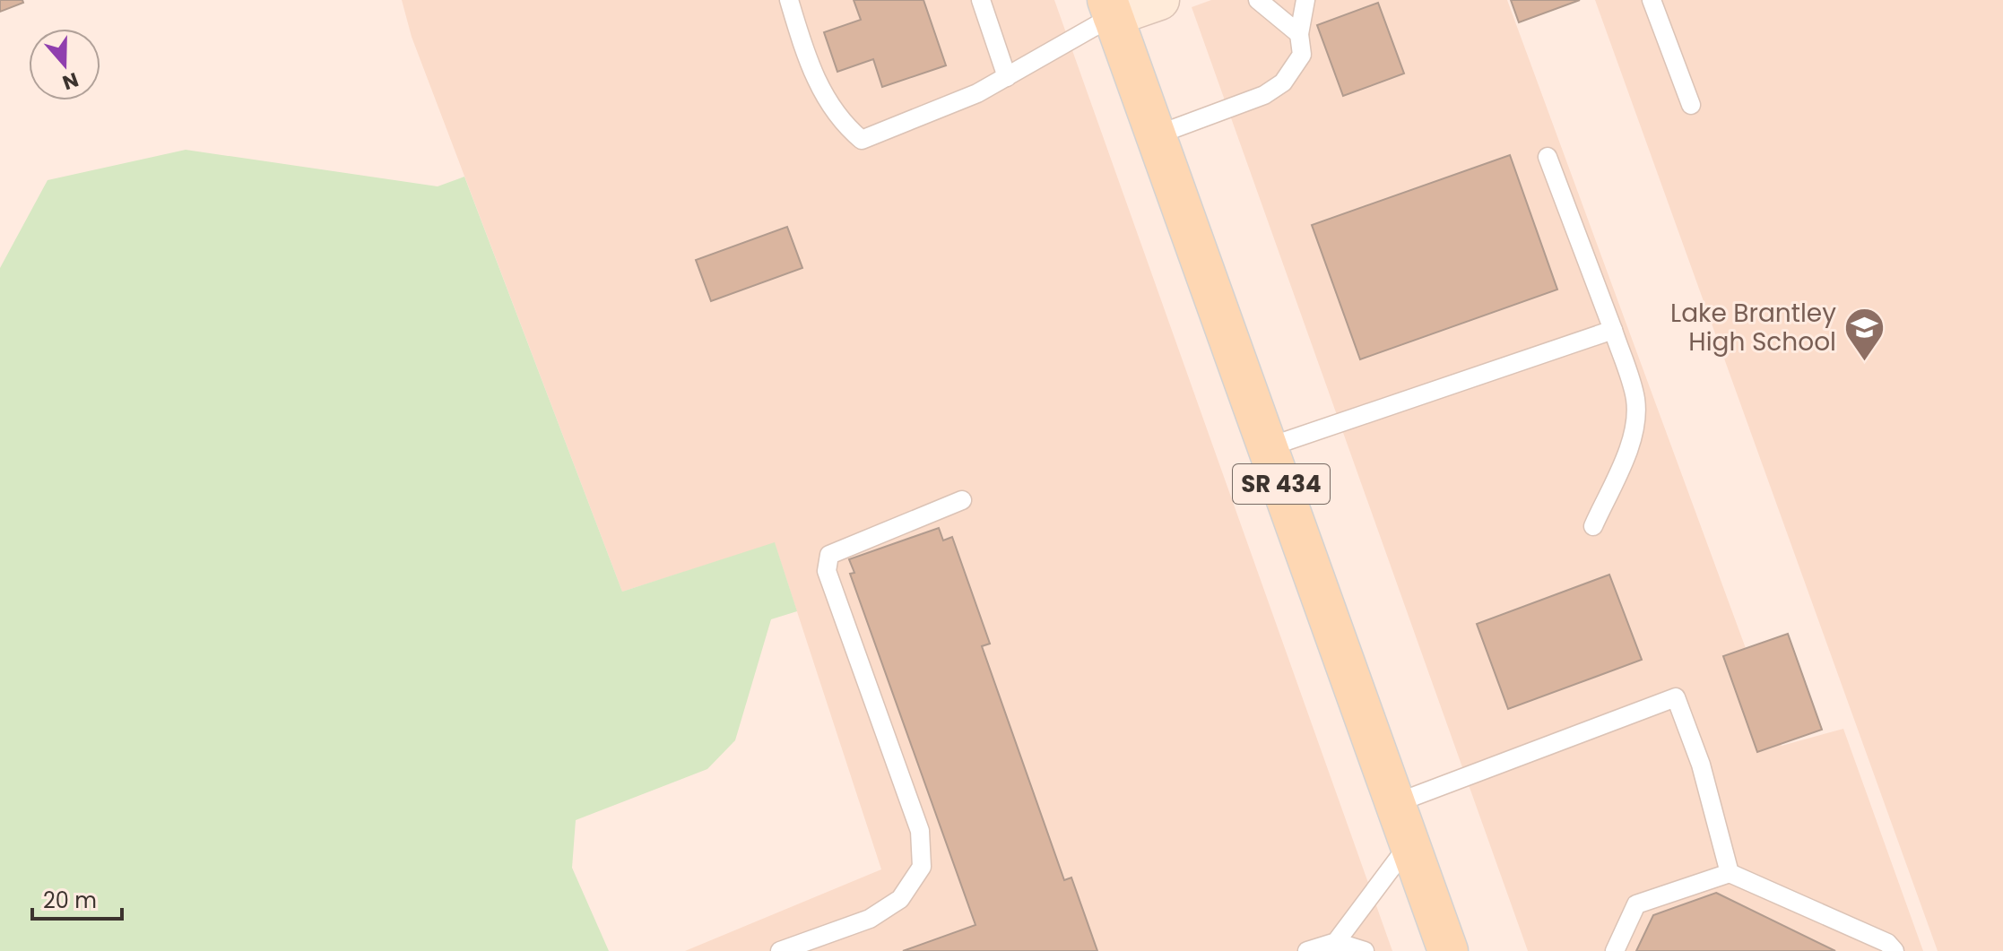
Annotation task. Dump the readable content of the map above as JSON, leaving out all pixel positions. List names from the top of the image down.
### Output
{
  "streets": {
    "main road": ["SR 434"]
  },
  "places": {
    "school or university": ["Lake Brantley High School"]
  },
  "scale_bar": "20 m",
  "north": "bottom"
}
